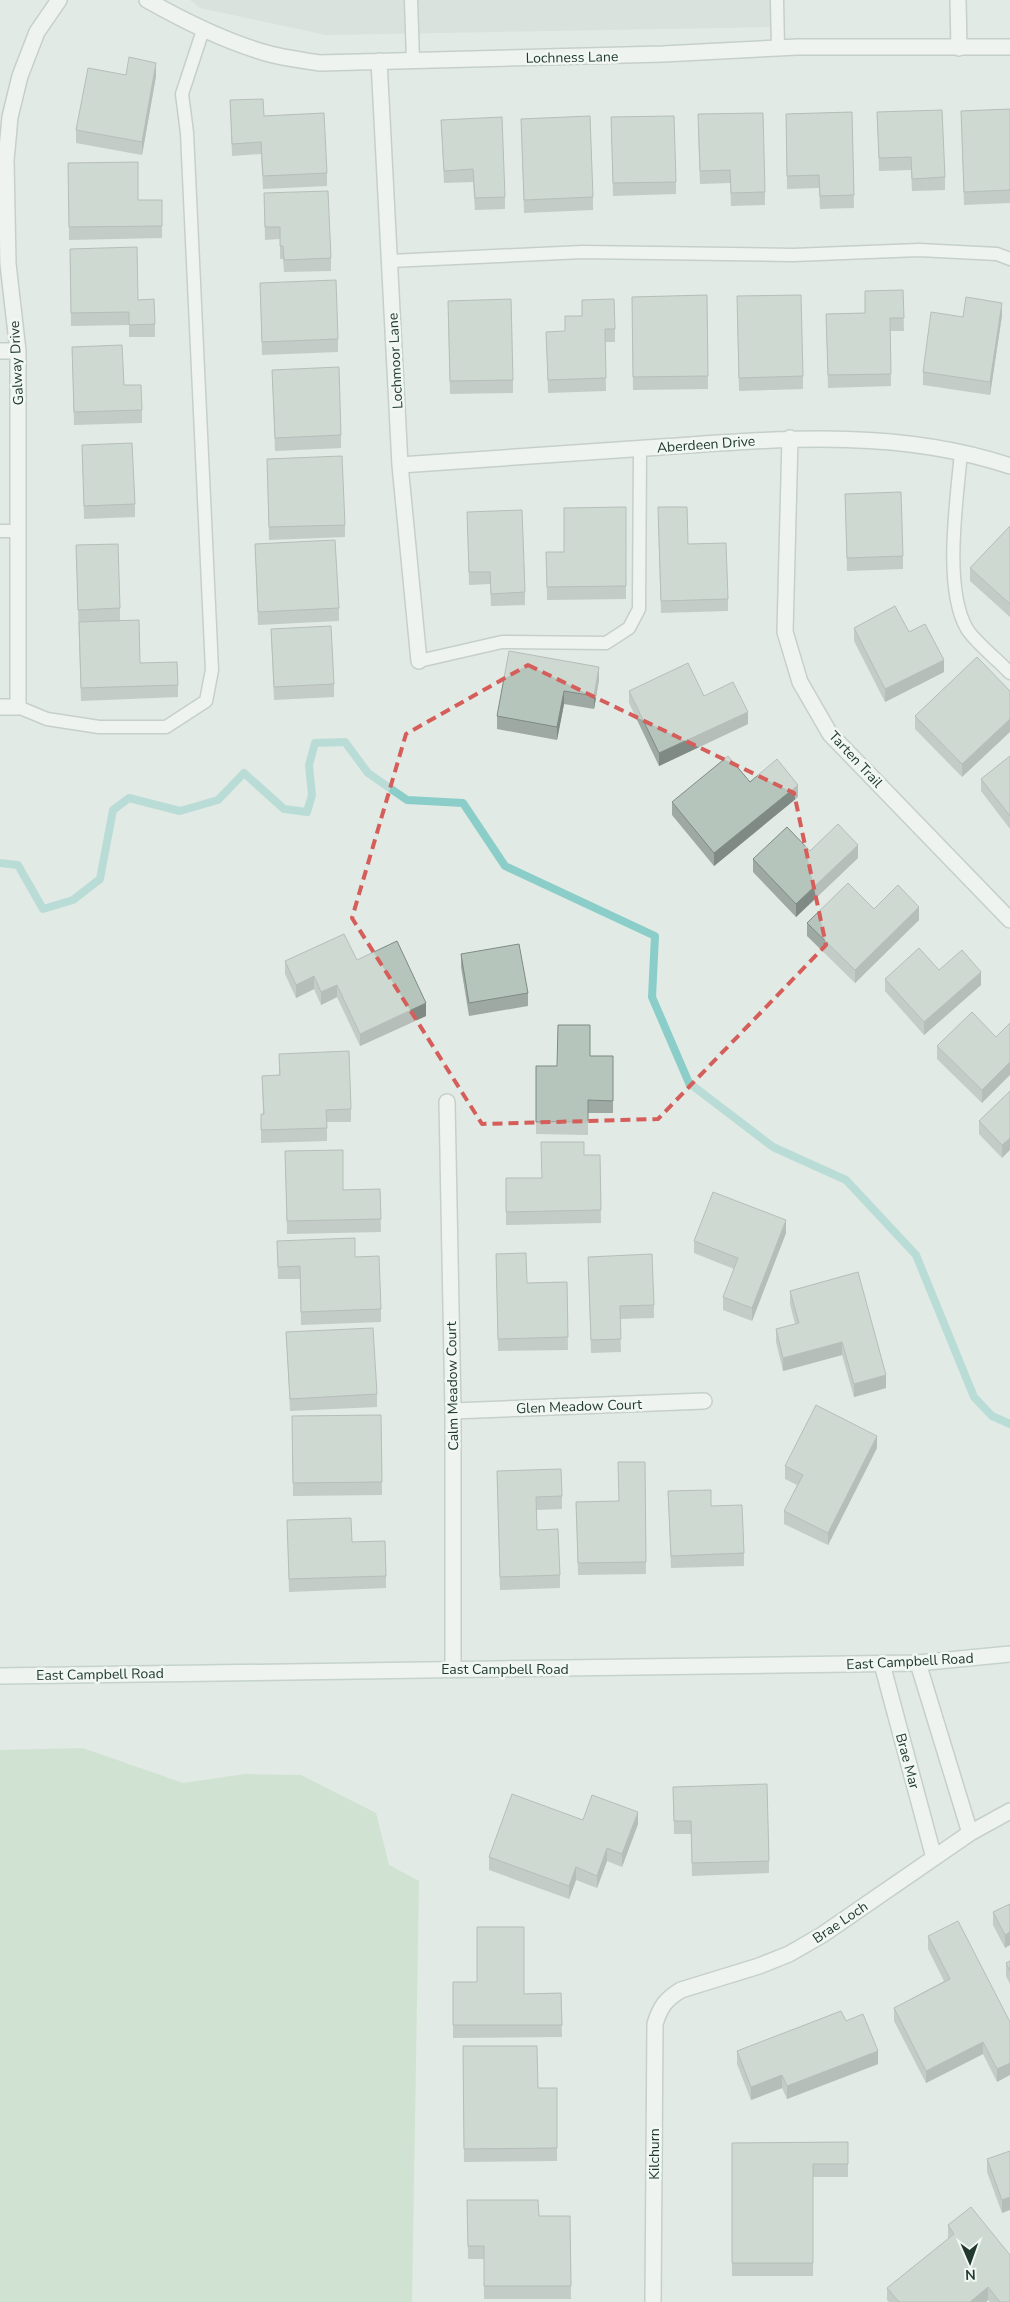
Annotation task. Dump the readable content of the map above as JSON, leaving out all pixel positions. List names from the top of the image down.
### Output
{
  "streets": {
    "street": [
      "Lochness Lane",
      "Lochmoor Lane",
      "Galway Drive",
      "Aberdeen Drive",
      "Tarten Trail",
      "Calm Meadow Court",
      "Glen Meadow Court",
      "East Campbell Road",
      "Brae Mar",
      "Brae Loch",
      "Kilchurn"
    ]
  },
  "crossings": [
    ["Lochness Lane", "Lochmoor Lane"],
    ["Lochmoor Lane", "Aberdeen Drive"],
    ["Aberdeen Drive", "Tarten Trail"],
    ["Calm Meadow Court", "Glen Meadow Court"],
    ["Calm Meadow Court", "East Campbell Road"],
    ["East Campbell Road", "Brae Mar"],
    ["Brae Mar", "Brae Loch"],
    ["Brae Loch", "Kilchurn"]
  ],
  "north": "bottom"
}
